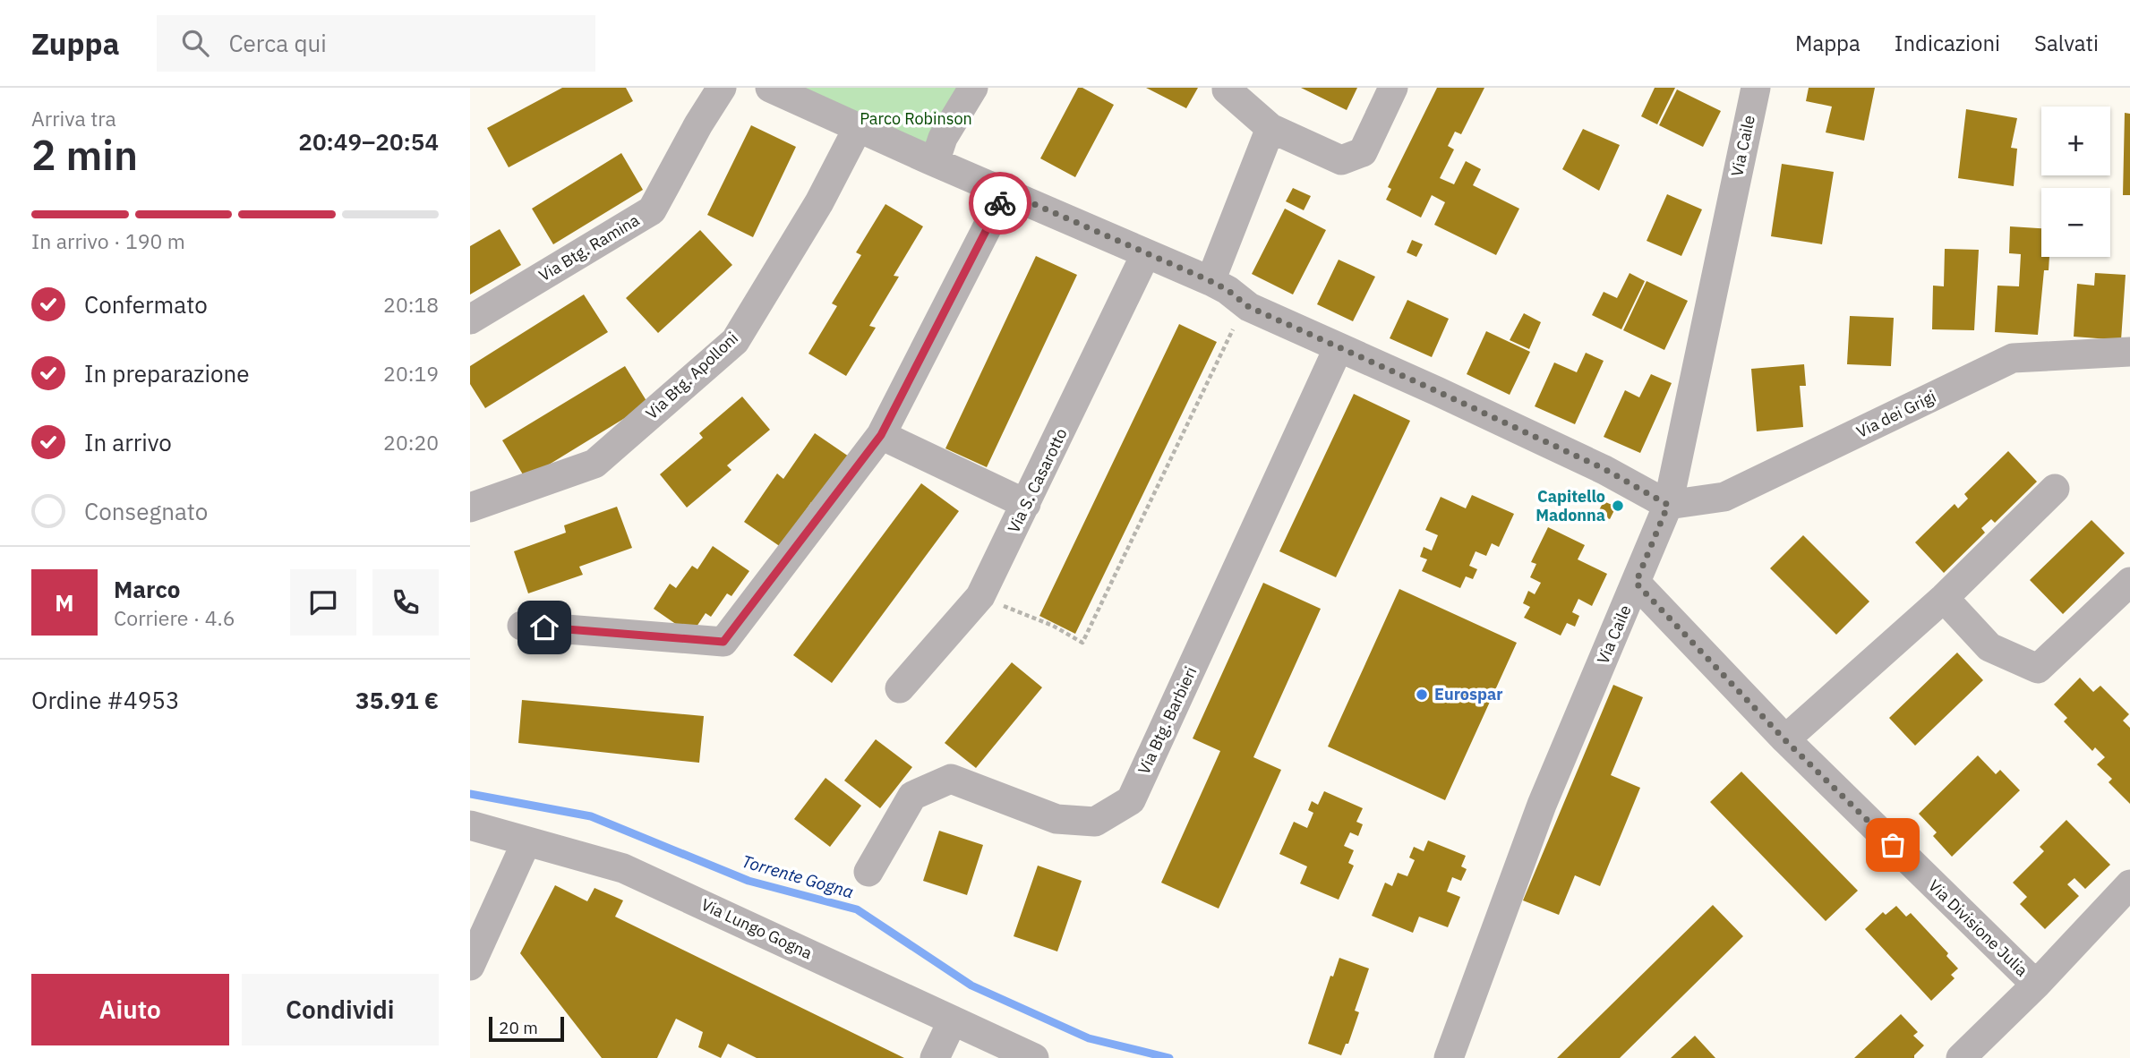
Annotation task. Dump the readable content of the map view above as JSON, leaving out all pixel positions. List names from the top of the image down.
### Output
{
  "streets": {
    "street": [
      "Via Caile",
      "Via Btg. Ramina",
      "Via Btg. Apolloni",
      "Via dei Grigi",
      "Via S. Casarotto",
      "Via Btg. Barbieri",
      "Via Divisione Julia",
      "Via Lungo Gogna"
    ]
  },
  "crossings": [
    ["Via Caile", "Via dei Grigi"],
    ["Via Caile", "Via Divisione Julia"]
  ],
  "water": ["Torrente Gogna"],
  "parks": ["Parco Robinson"],
  "places": ["Capitello Madonna", "Eurospar"],
  "scale_bar": "20 m",
  "page": {
    "header": "Zuppa",
    "search": "Cerca qui",
    "nav": ["Mappa", "Indicazioni", "Salvati"],
    "heading": ["2 min", "Arriva tra", "20:49–20:54"],
    "panel": [
      "Marco",
      "Corriere · 4.6",
      "Ordine #4953",
      "35.91 €"
    ],
    "map_buttons": ["+", "−"],
    "bar": "In arrivo · 190 m",
    "list": [
      ["Confermato", "20:18"],
      ["In preparazione", "20:19"],
      ["In arrivo", "20:20"],
      "Consegnato"
    ],
    "round": "M",
    "buttons": ["Aiuto", "Condividi"],
    "scale": "20 m"
  }
}
